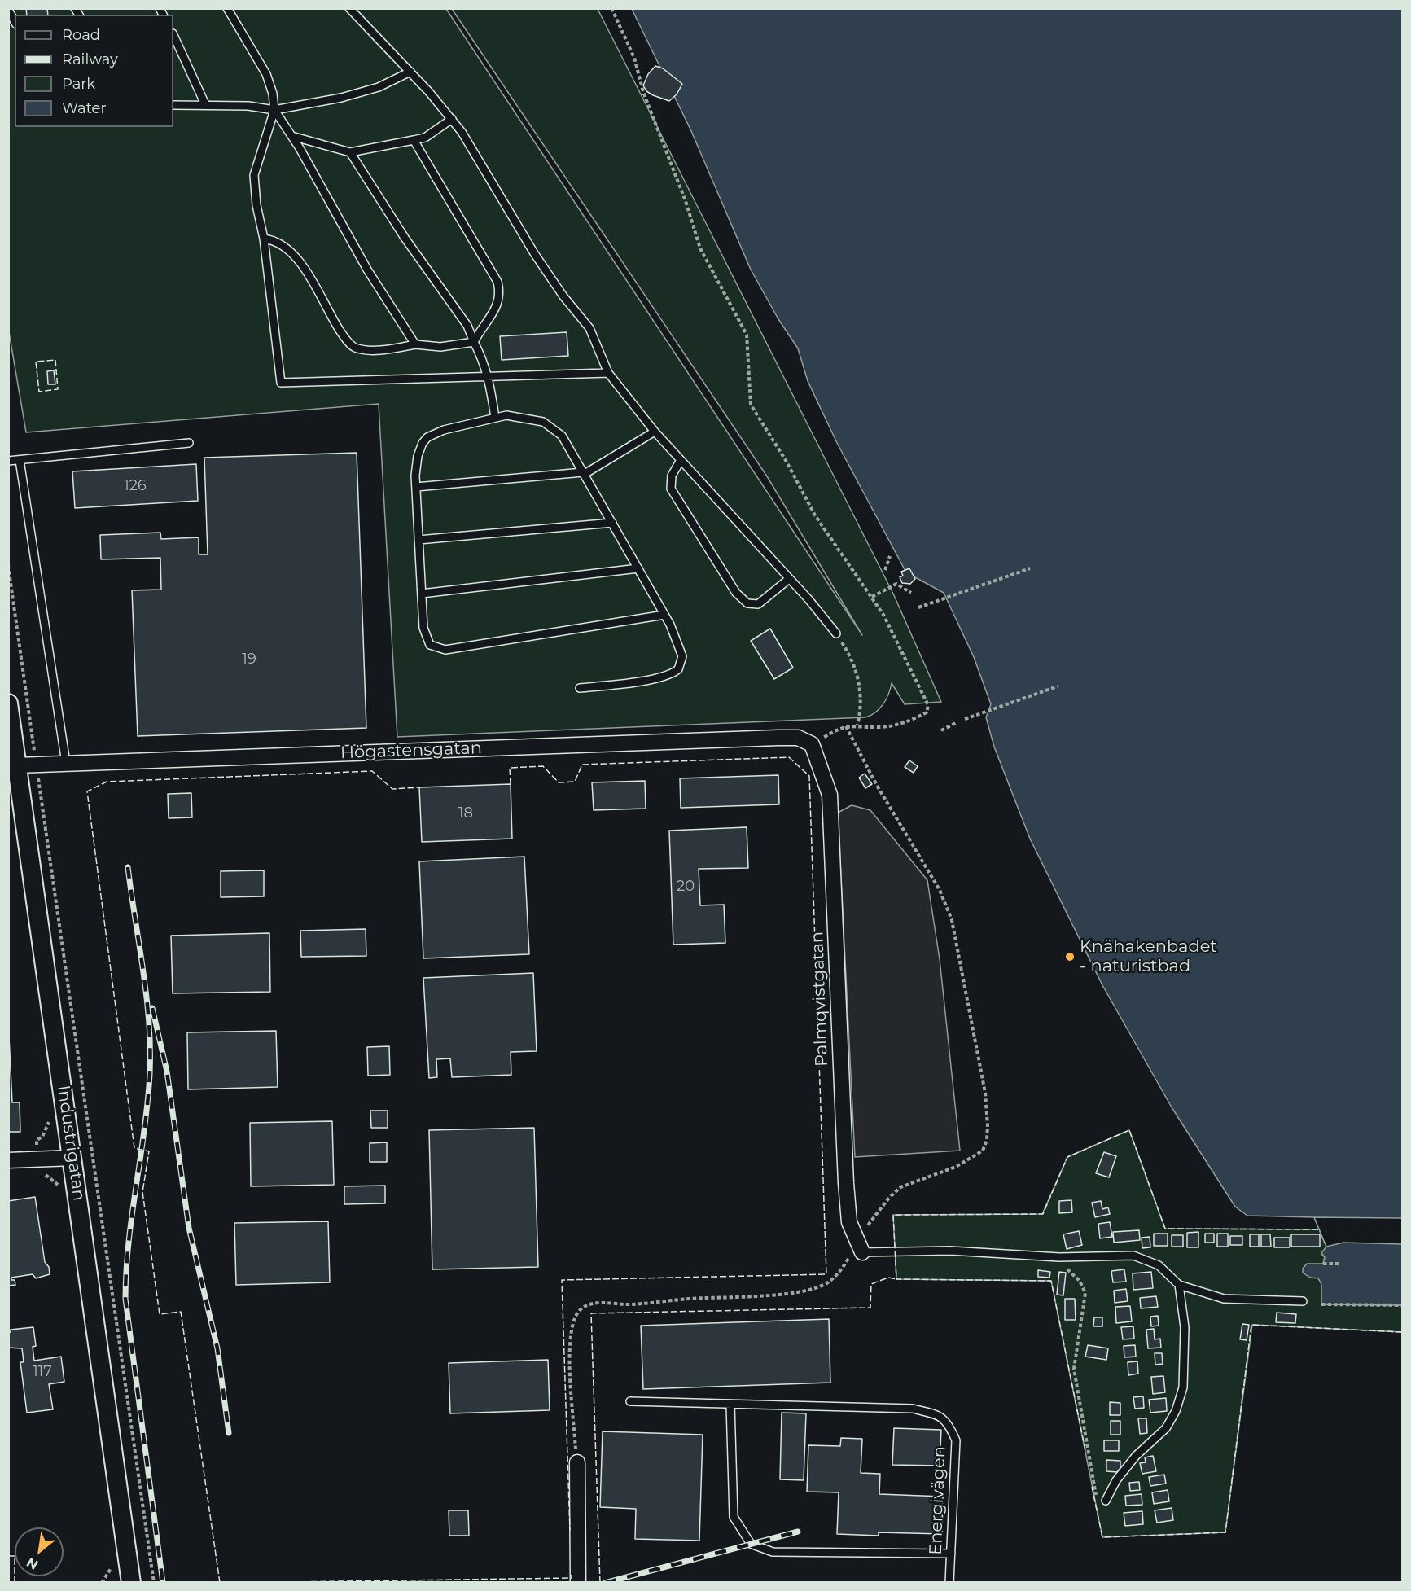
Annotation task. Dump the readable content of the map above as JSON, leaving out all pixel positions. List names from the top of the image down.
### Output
{
  "streets": {
    "street": ["Högastensgatan", "Palmqvistgatan", "Industrigatan"],
    "lane": ["Energivägen"]
  },
  "crossings": [
    ["Högastensgatan", "Palmqvistgatan"],
    ["Högastensgatan", "Industrigatan"]
  ],
  "places": ["Knähakenbadet - naturistbad"],
  "house_numbers": [
    "126",
    "19",
    "18",
    "20",
    "117"
  ],
  "legend": [
    "Road",
    "Railway",
    "Park",
    "Water"
  ],
  "north": "bottom left"
}
